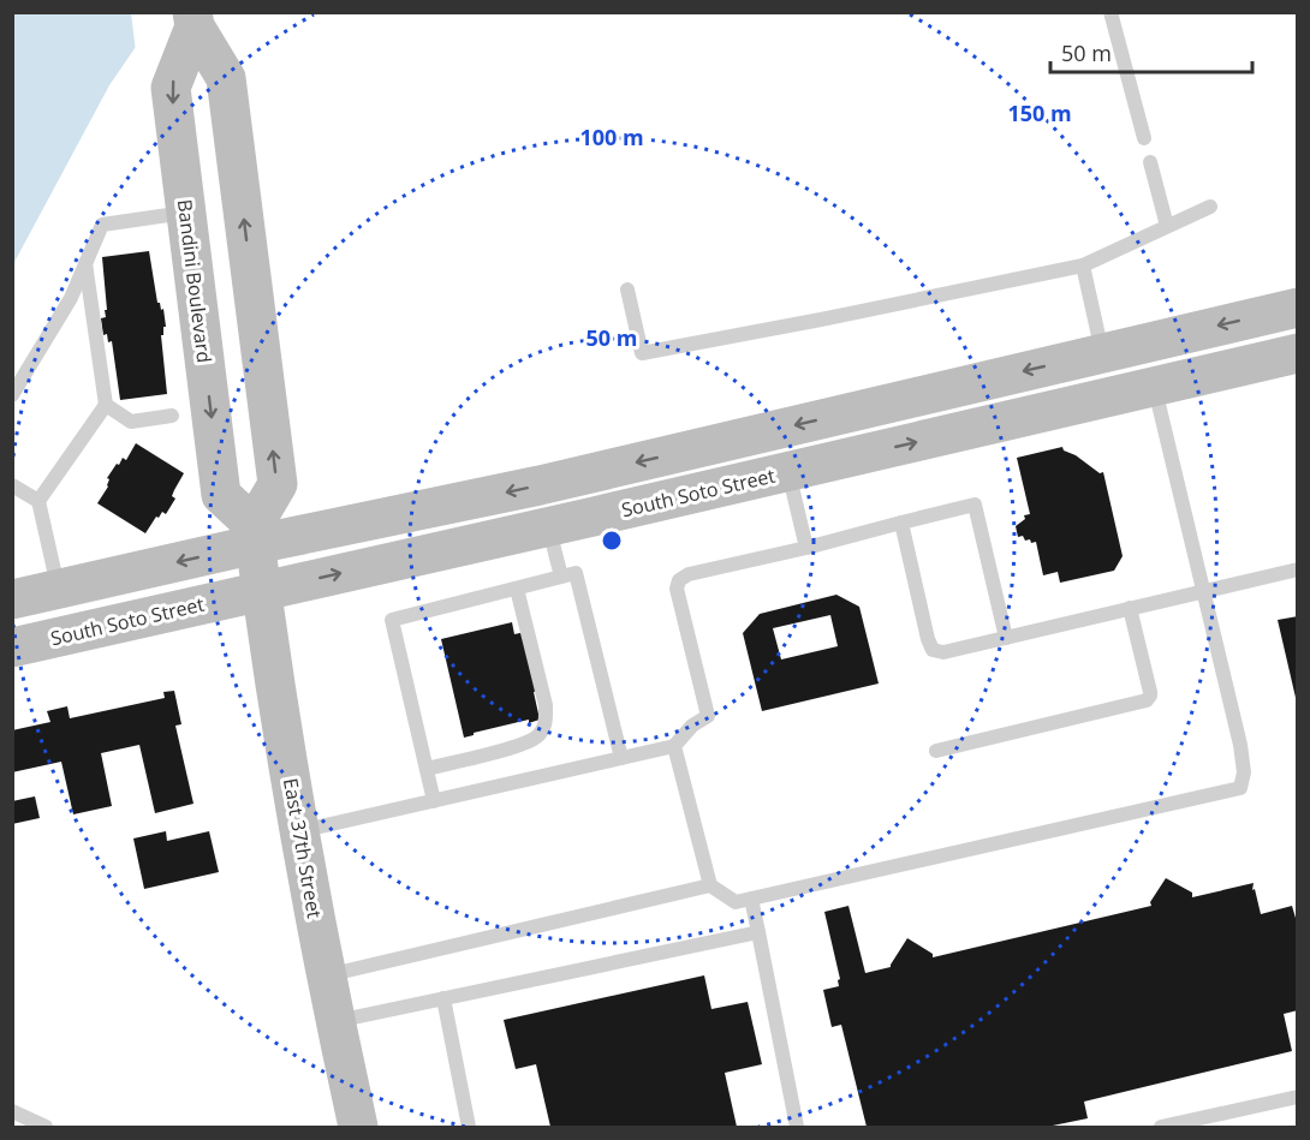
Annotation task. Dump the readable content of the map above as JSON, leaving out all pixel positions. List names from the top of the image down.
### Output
{
  "streets": {
    "main road": ["Bandini Boulevard", "South Soto Street", "East 37th Street"]
  },
  "crossings": [
    ["Bandini Boulevard", "South Soto Street"],
    ["Bandini Boulevard", "East 37th Street"],
    ["South Soto Street", "East 37th Street"]
  ],
  "scale_bar": "50 m",
  "rings": ["150 m", "100 m", "50 m"]
}
